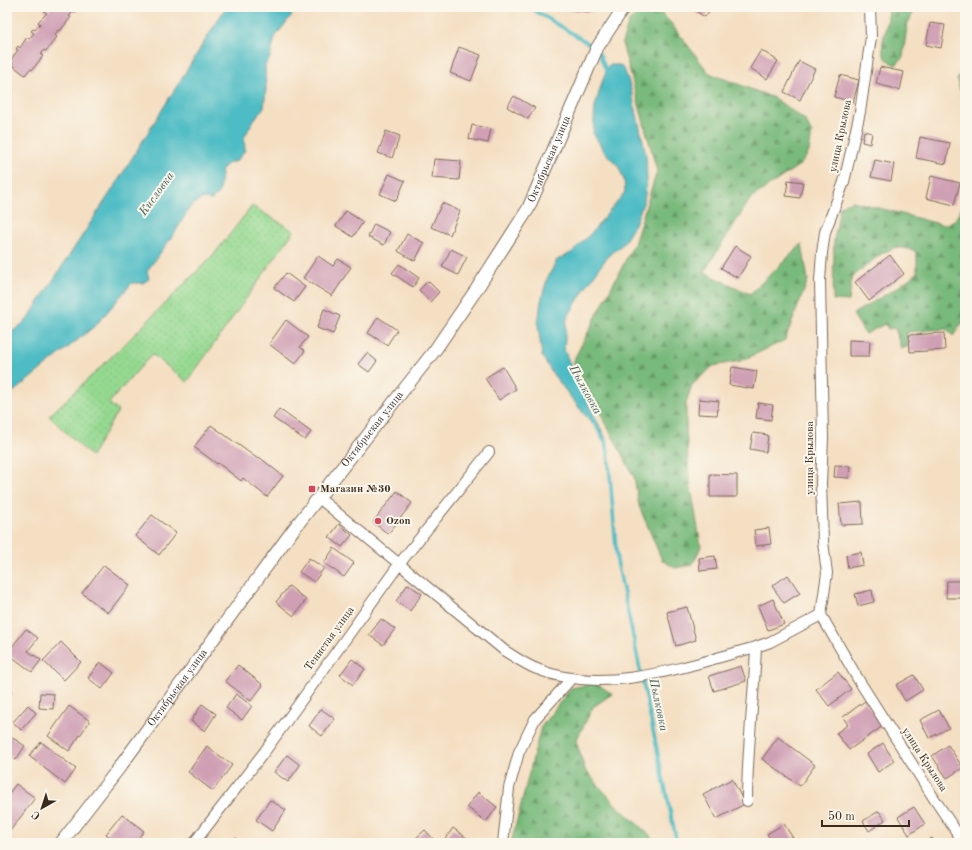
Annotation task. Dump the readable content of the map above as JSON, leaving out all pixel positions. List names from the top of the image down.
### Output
{
  "streets": {
    "street": ["улица Крылова", "Октябрьская улица", "Тенистая улица"]
  },
  "water": ["Кисловка", "Пылковка"],
  "places": {
    "transit": ["Магазин №30"],
    "other": ["Ozon"]
  },
  "scale_bar": "50 m",
  "north": "bottom left"
}
